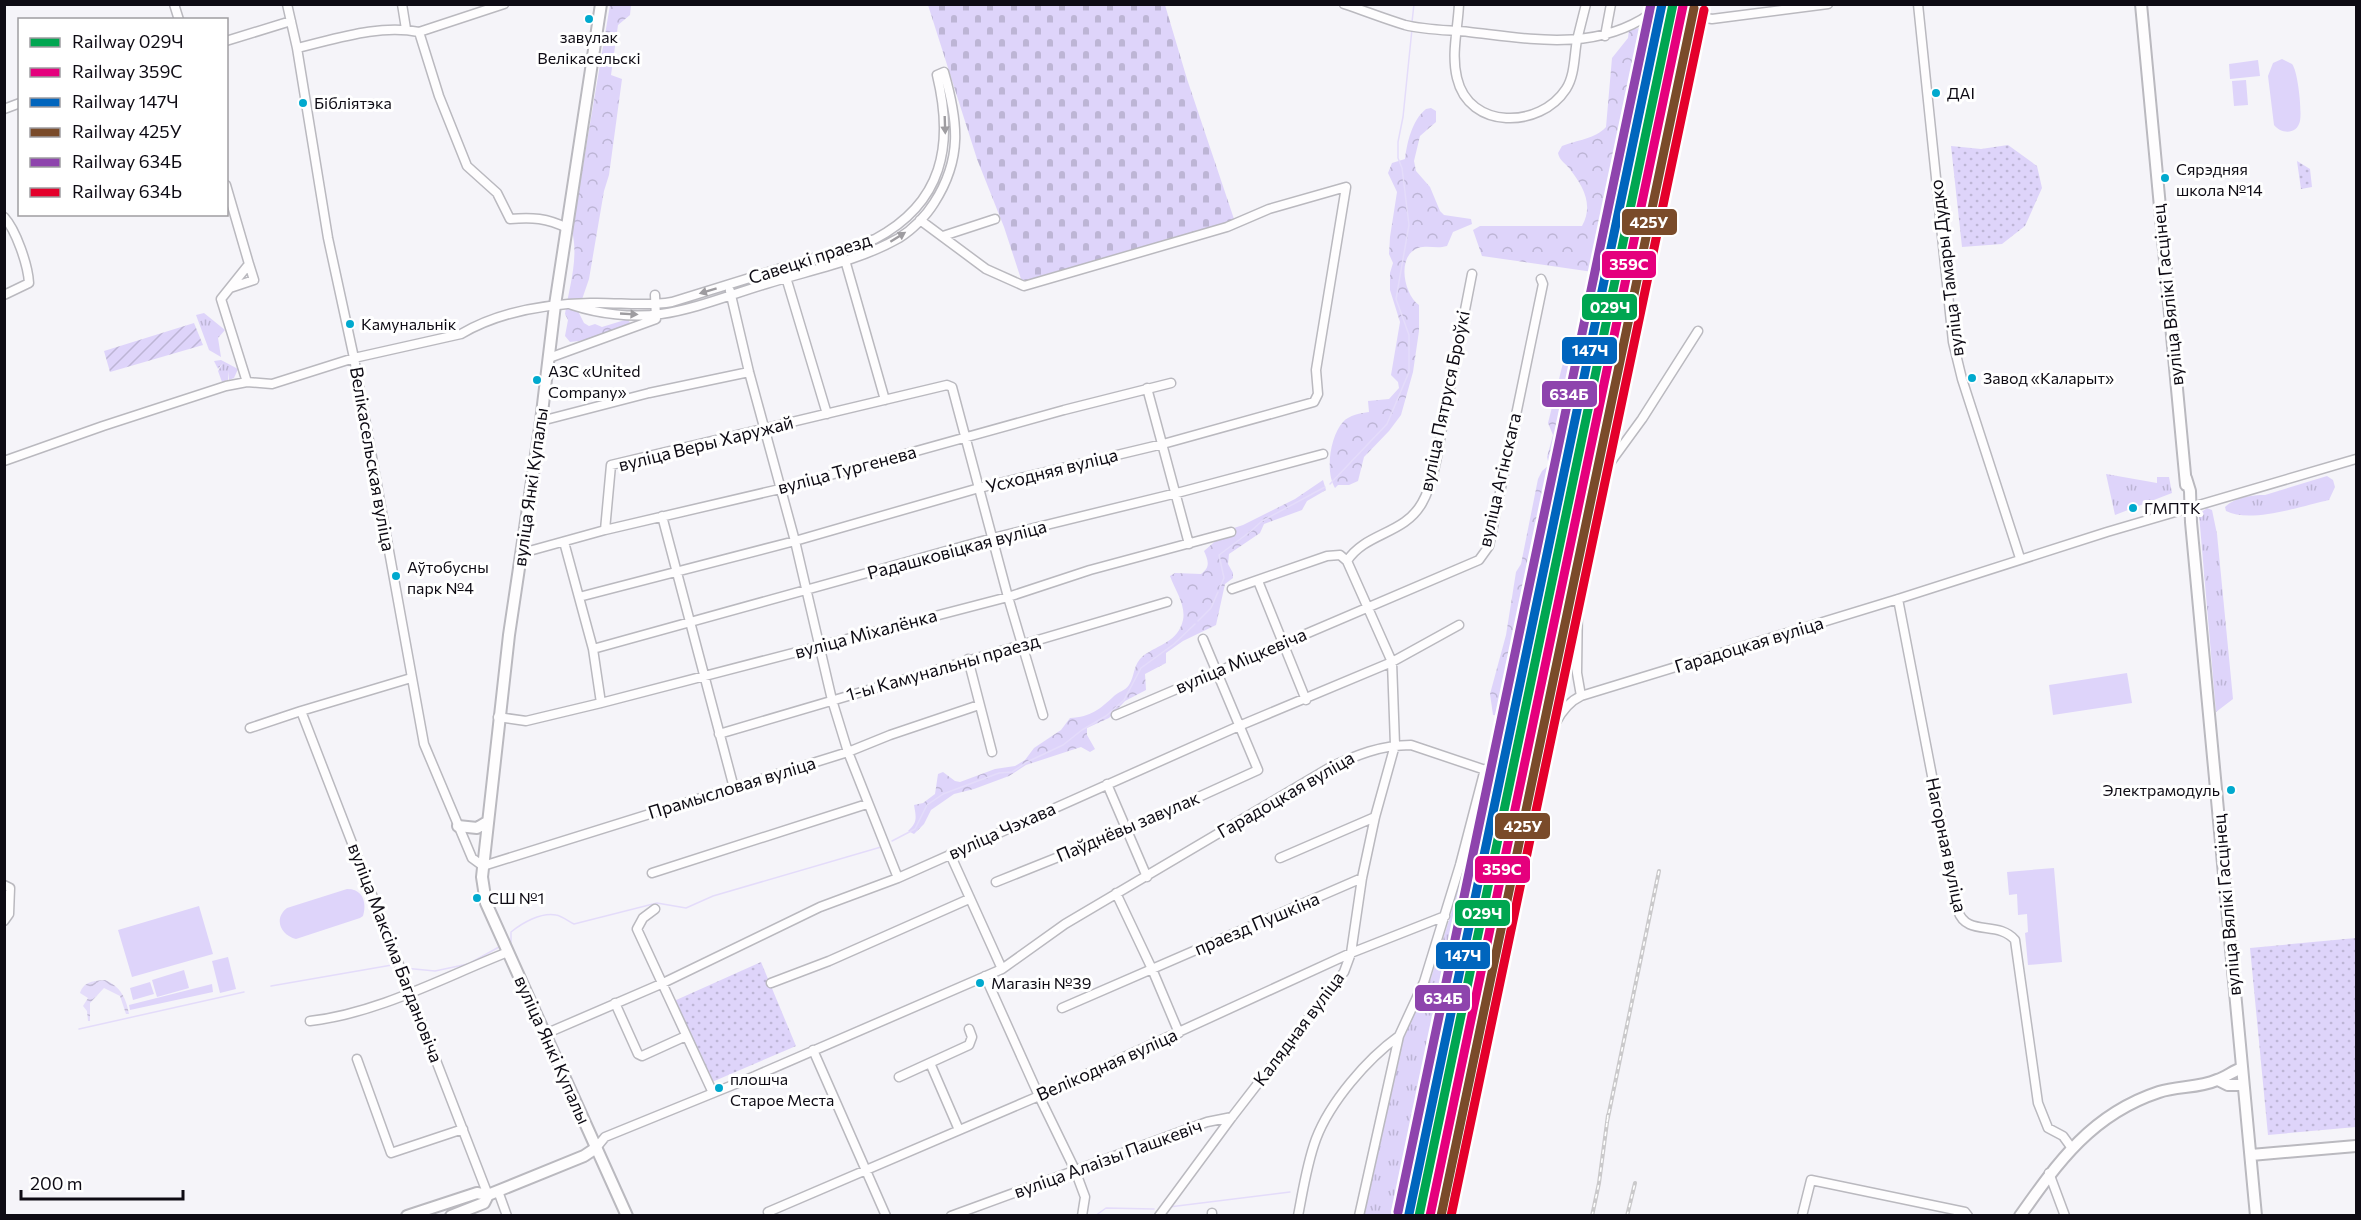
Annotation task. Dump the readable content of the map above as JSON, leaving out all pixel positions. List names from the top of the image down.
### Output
{
  "streets": {
    "main road": ["вуліца Вялікі Гасцінец", "вуліца Янкі Купалы"],
    "street": [
      "Савецкі праезд",
      "вуліца Тамары Дудко",
      "вуліца Пятруся Броўкі",
      "вуліца Веры Харужай",
      "Велікасельская вуліца",
      "вуліца Тургенева",
      "Усходняя вуліца",
      "вуліца Агінскага",
      "Радашковіцкая вуліца",
      "вуліца Міхалёнка",
      "Гарадоцкая вуліца",
      "вуліца Міцкевіча",
      "1-ы Камунальны праезд",
      "Прамысловая вуліца",
      "Паўднёвы завулак",
      "вуліца Чэхава",
      "Нагорная вуліца",
      "праезд Пушкіна",
      "вуліца Максіма Багдановіча",
      "Калядная вуліца",
      "Велікодная вуліца",
      "вуліца Алаізы Пашкевіч"
    ]
  },
  "crossings": [
    ["Савецкі праезд", "Велікасельская вуліца"],
    ["Савецкі праезд", "вуліца Янкі Купалы"],
    ["вуліца Тамары Дудко", "Гарадоцкая вуліца"],
    ["вуліца Вялікі Гасцінец", "Гарадоцкая вуліца"],
    ["вуліца Веры Харужай", "вуліца Тургенева"],
    ["Велікасельская вуліца", "вуліца Янкі Купалы"],
    ["Велікасельская вуліца", "Прамысловая вуліца"],
    ["вуліца Тургенева", "вуліца Янкі Купалы"],
    ["вуліца Агінскага", "вуліца Міцкевіча"],
    ["вуліца Янкі Купалы", "вуліца Міхалёнка"],
    ["вуліца Янкі Купалы", "Гарадоцкая вуліца"],
    ["вуліца Янкі Купалы", "Прамысловая вуліца"],
    ["вуліца Янкі Купалы", "вуліца Чэхава"],
    ["Гарадоцкая вуліца", "Нагорная вуліца"],
    ["Гарадоцкая вуліца", "Калядная вуліца"],
    ["Паўднёвы завулак", "вуліца Чэхава"],
    ["вуліца Чэхава", "Калядная вуліца"],
    ["праезд Пушкіна", "Калядная вуліца"],
    ["Калядная вуліца", "Велікодная вуліца"],
    ["Калядная вуліца", "вуліца Алаізы Пашкевіч"]
  ],
  "places": [
    "завулак Велікасельскі",
    "ДАІ",
    "Бібліятэка",
    "Сярэдняя школа №14",
    "Камунальнік",
    "Завод «Каларыт»",
    "АЗС «United Company»",
    "ГМПТК",
    "Аўтобусны парк №4",
    "Электрамодуль",
    "СШ №1",
    "Магазін №39",
    "плошча Старое Места"
  ],
  "lines": [
    "rail line 029Ч",
    "rail line 147Ч",
    "rail line 634Б",
    "rail line 359С",
    "rail line 425У",
    "rail line 634Ь"
  ],
  "legend": [
    "Railway 029Ч",
    "Railway 359С",
    "Railway 147Ч",
    "Railway 425У",
    "Railway 634Б",
    "Railway 634Ь"
  ],
  "scale_bar": "200 m"
}
